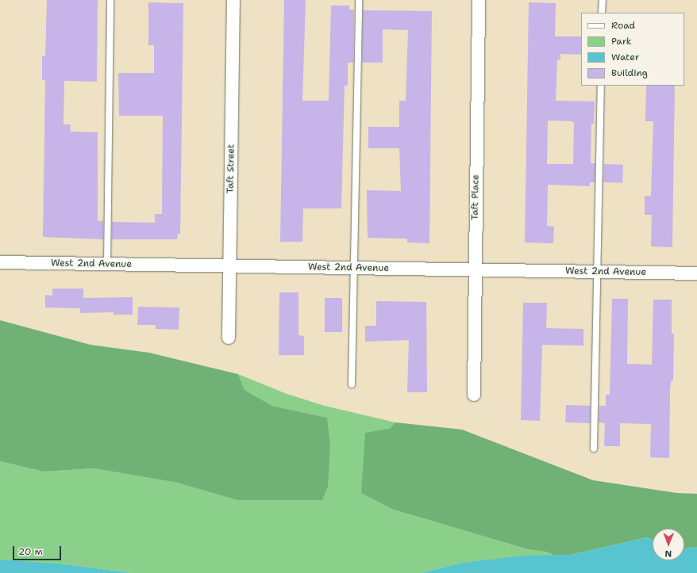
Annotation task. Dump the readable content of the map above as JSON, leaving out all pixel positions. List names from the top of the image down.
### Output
{
  "streets": {
    "street": ["Taft Street", "Taft Place", "West 2nd Avenue"]
  },
  "crossings": [
    ["Taft Street", "West 2nd Avenue"],
    ["Taft Place", "West 2nd Avenue"]
  ],
  "legend": [
    "Road",
    "Park",
    "Water",
    "Building"
  ],
  "scale_bar": "20 m",
  "north": "bottom"
}
